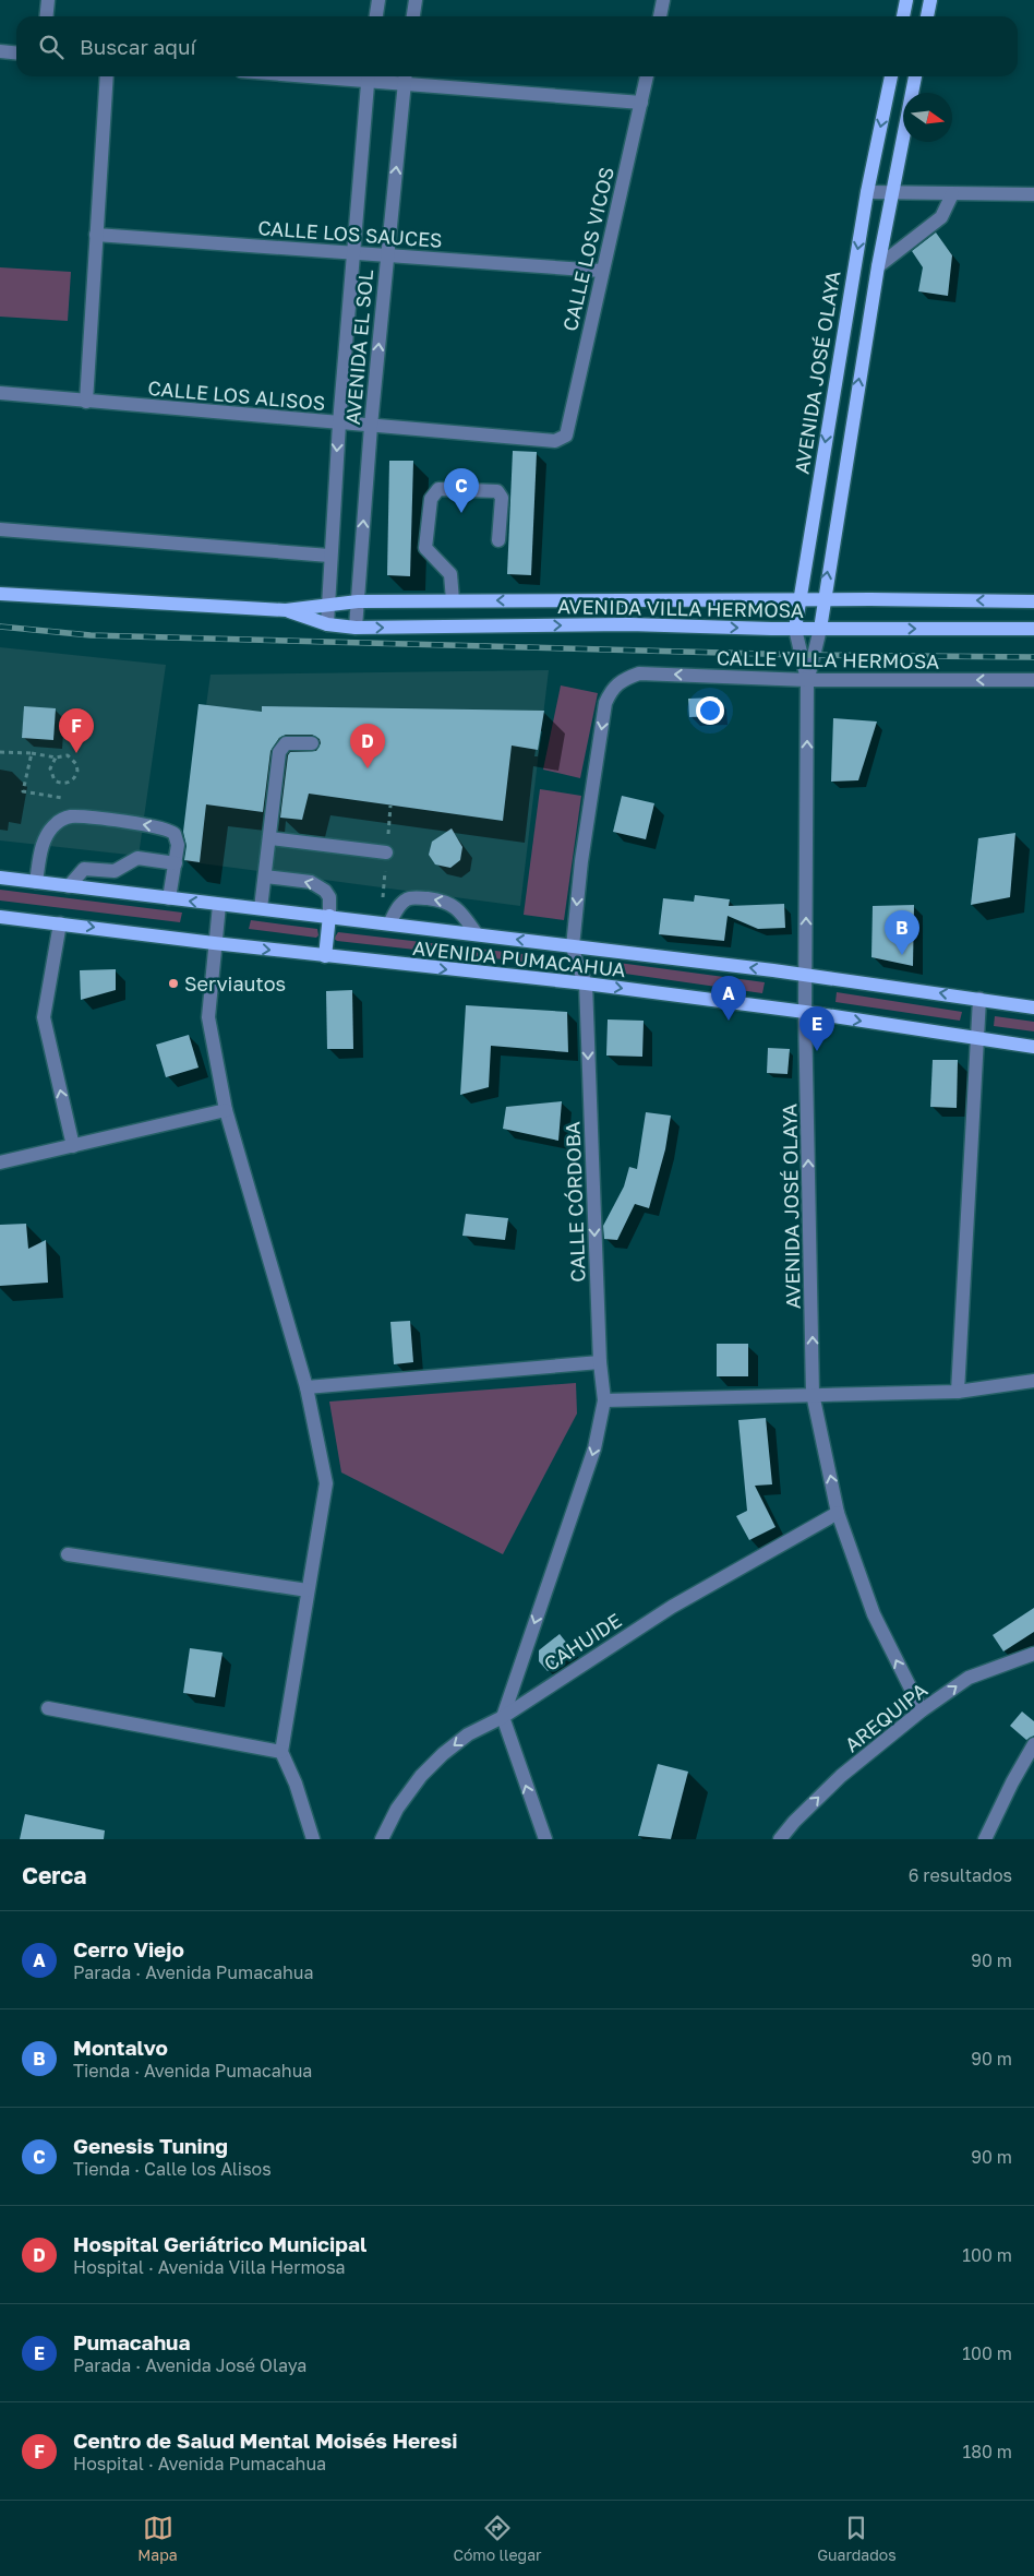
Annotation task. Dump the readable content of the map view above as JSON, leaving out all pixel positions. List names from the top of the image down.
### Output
{
  "streets": {
    "main road": ["AVENIDA JOSÉ OLAYA", "AVENIDA VILLA HERMOSA", "AVENIDA PUMACAHUA"],
    "street": [
      "CALLE LOS SAUCES",
      "CALLE LOS VICOS",
      "AVENIDA EL SOL",
      "CALLE LOS ALISOS",
      "CALLE VILLA HERMOSA",
      "CALLE CÓRDOBA",
      "CAHUIDE",
      "AREQUIPA"
    ]
  },
  "crossings": [
    ["CALLE LOS SAUCES", "CALLE LOS VICOS"],
    ["CALLE LOS SAUCES", "AVENIDA EL SOL"],
    ["CALLE LOS VICOS", "CALLE LOS ALISOS"],
    ["AVENIDA EL SOL", "CALLE LOS ALISOS"],
    ["AVENIDA EL SOL", "AVENIDA VILLA HERMOSA"],
    ["AVENIDA JOSÉ OLAYA", "AVENIDA VILLA HERMOSA"],
    ["AVENIDA JOSÉ OLAYA", "CALLE VILLA HERMOSA"],
    ["AVENIDA JOSÉ OLAYA", "AVENIDA PUMACAHUA"],
    ["AVENIDA JOSÉ OLAYA", "CAHUIDE"],
    ["AVENIDA JOSÉ OLAYA", "AREQUIPA"],
    ["CALLE VILLA HERMOSA", "CALLE CÓRDOBA"],
    ["AVENIDA PUMACAHUA", "CALLE CÓRDOBA"],
    ["CALLE CÓRDOBA", "CAHUIDE"]
  ],
  "one_way": ["CALLE VILLA HERMOSA", "CALLE CÓRDOBA", "AREQUIPA"],
  "places": ["Serviautos"],
  "north": "right",
  "page": {
    "search": "Buscar aquí",
    "pins": [
      "C",
      "F",
      "D",
      "B",
      "A",
      "E"
    ],
    "heading": ["Cerca", "6 resultados"],
    "list": [
      {
        "mark": "A",
        "name": "Cerro Viejo",
        "note": "Parada · Avenida Pumacahua",
        "value": "90 m"
      },
      {
        "mark": "B",
        "name": "Montalvo",
        "note": "Tienda · Avenida Pumacahua",
        "value": "90 m"
      },
      {
        "mark": "C",
        "name": "Genesis Tuning",
        "note": "Tienda · Calle los Alisos",
        "value": "90 m"
      },
      {
        "mark": "D",
        "name": "Hospital Geriátrico Municipal",
        "note": "Hospital · Avenida Villa Hermosa",
        "value": "100 m"
      },
      {
        "mark": "E",
        "name": "Pumacahua",
        "note": "Parada · Avenida José Olaya",
        "value": "100 m"
      },
      {
        "mark": "F",
        "name": "Centro de Salud Mental Moisés Heresi",
        "note": "Hospital · Avenida Pumacahua",
        "value": "180 m"
      }
    ],
    "nav": ["Mapa", "Cómo llegar", "Guardados"]
  }
}
